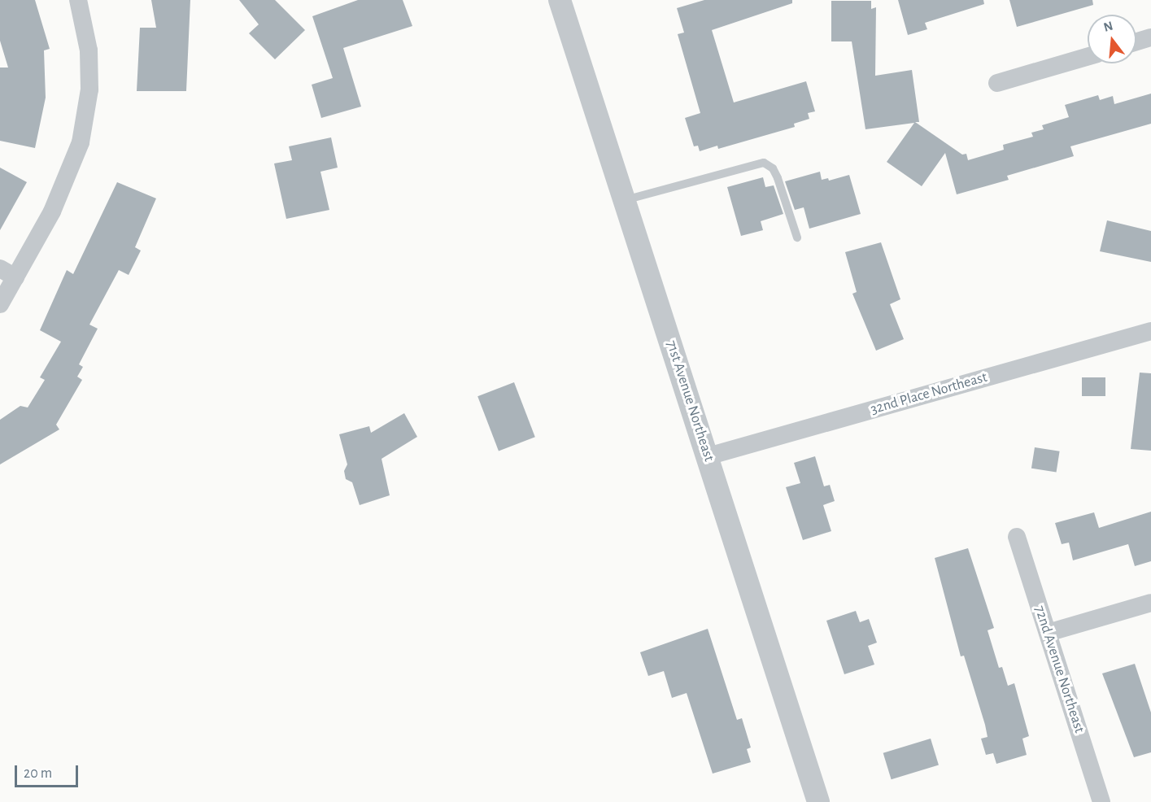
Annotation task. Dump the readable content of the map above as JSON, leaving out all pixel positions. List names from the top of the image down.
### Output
{
  "streets": {
    "street": ["32nd Place Northeast", "71st Avenue Northeast", "72nd Avenue Northeast"]
  },
  "crossings": [
    ["32nd Place Northeast", "71st Avenue Northeast"]
  ],
  "scale_bar": "20 m",
  "north": "top"
}
